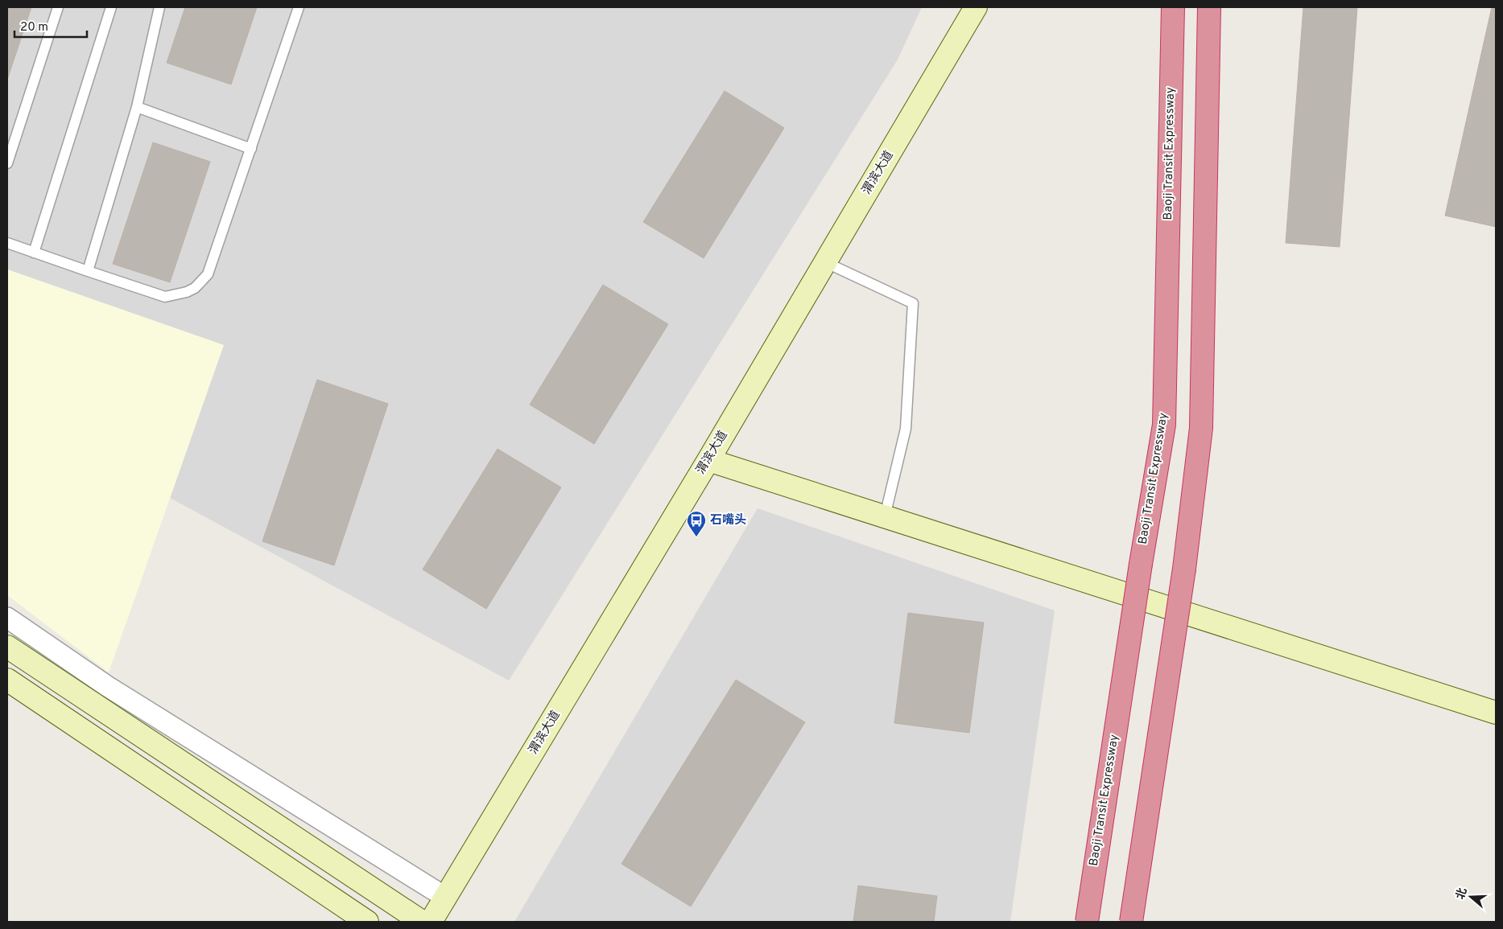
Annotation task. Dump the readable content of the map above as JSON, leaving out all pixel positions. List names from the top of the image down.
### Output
{
  "streets": {
    "highway": ["Baoji Transit Expressway"],
    "main road": ["渭滨大道"]
  },
  "places": {
    "bus stop": ["石嘴头"]
  },
  "scale_bar": "20 m",
  "north": "left"
}
